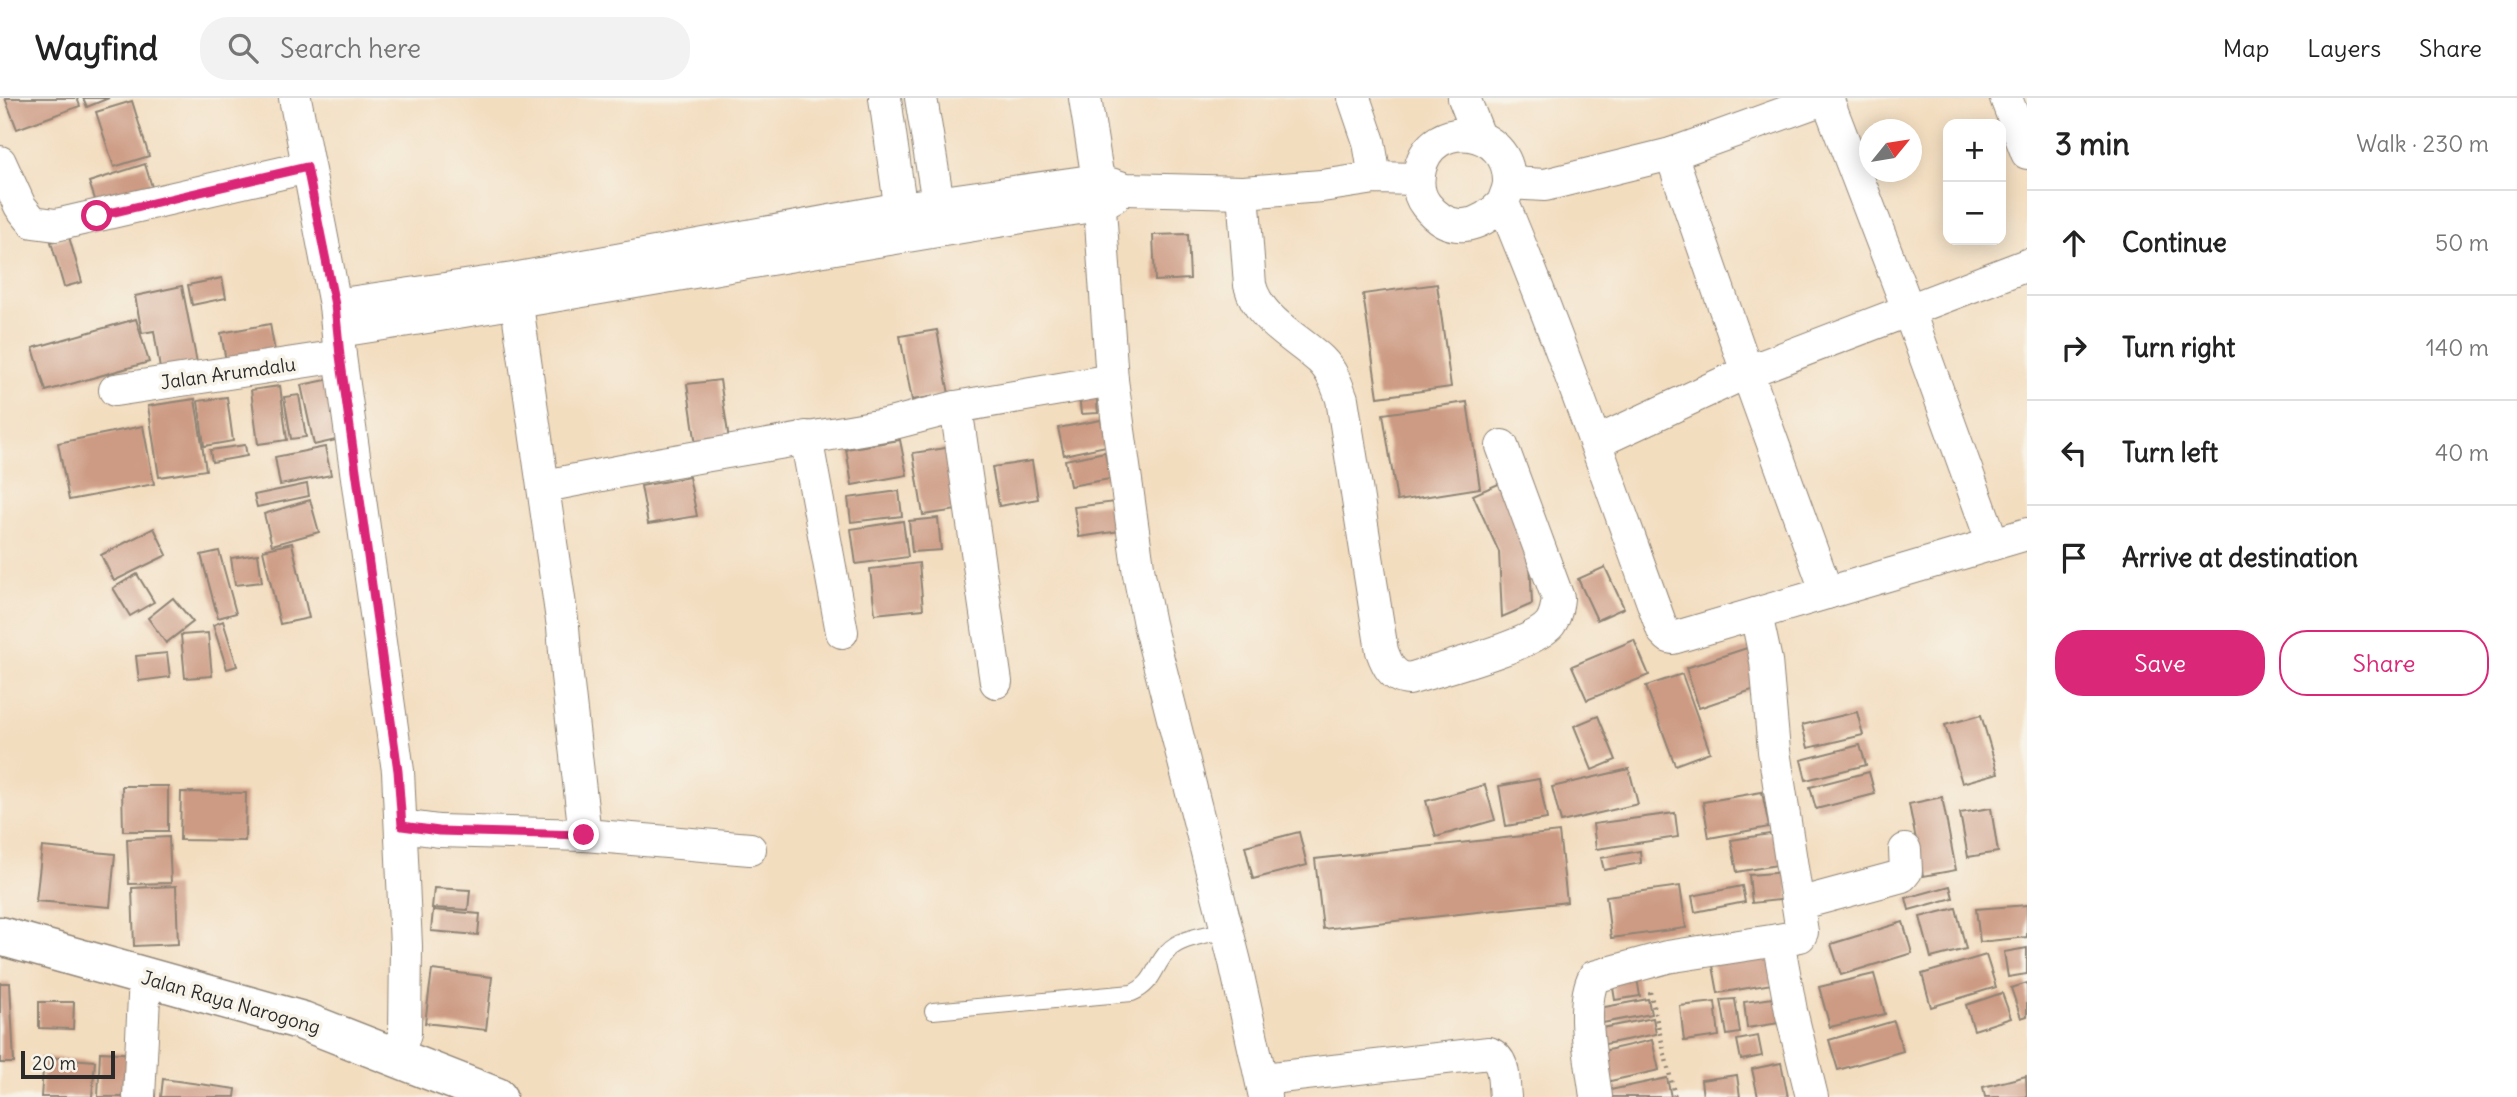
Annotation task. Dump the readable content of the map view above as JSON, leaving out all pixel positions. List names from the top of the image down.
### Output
{
  "streets": {
    "main road": ["Jalan Raya Narogong"],
    "street": ["Jalan Arumdalu"]
  },
  "scale_bar": "20 m",
  "north": "top right",
  "page": {
    "header": "Wayfind",
    "search": "Search here",
    "nav": ["Map", "Layers", "Share"],
    "heading": ["3 min", "Walk · 230 m"],
    "map_buttons": ["+", "−"],
    "list": [
      ["Continue", "50 m"],
      ["Turn right", "140 m"],
      ["Turn left", "40 m"],
      "Arrive at destination"
    ],
    "buttons": ["Save", "Share"],
    "scale": "20 m"
  }
}
